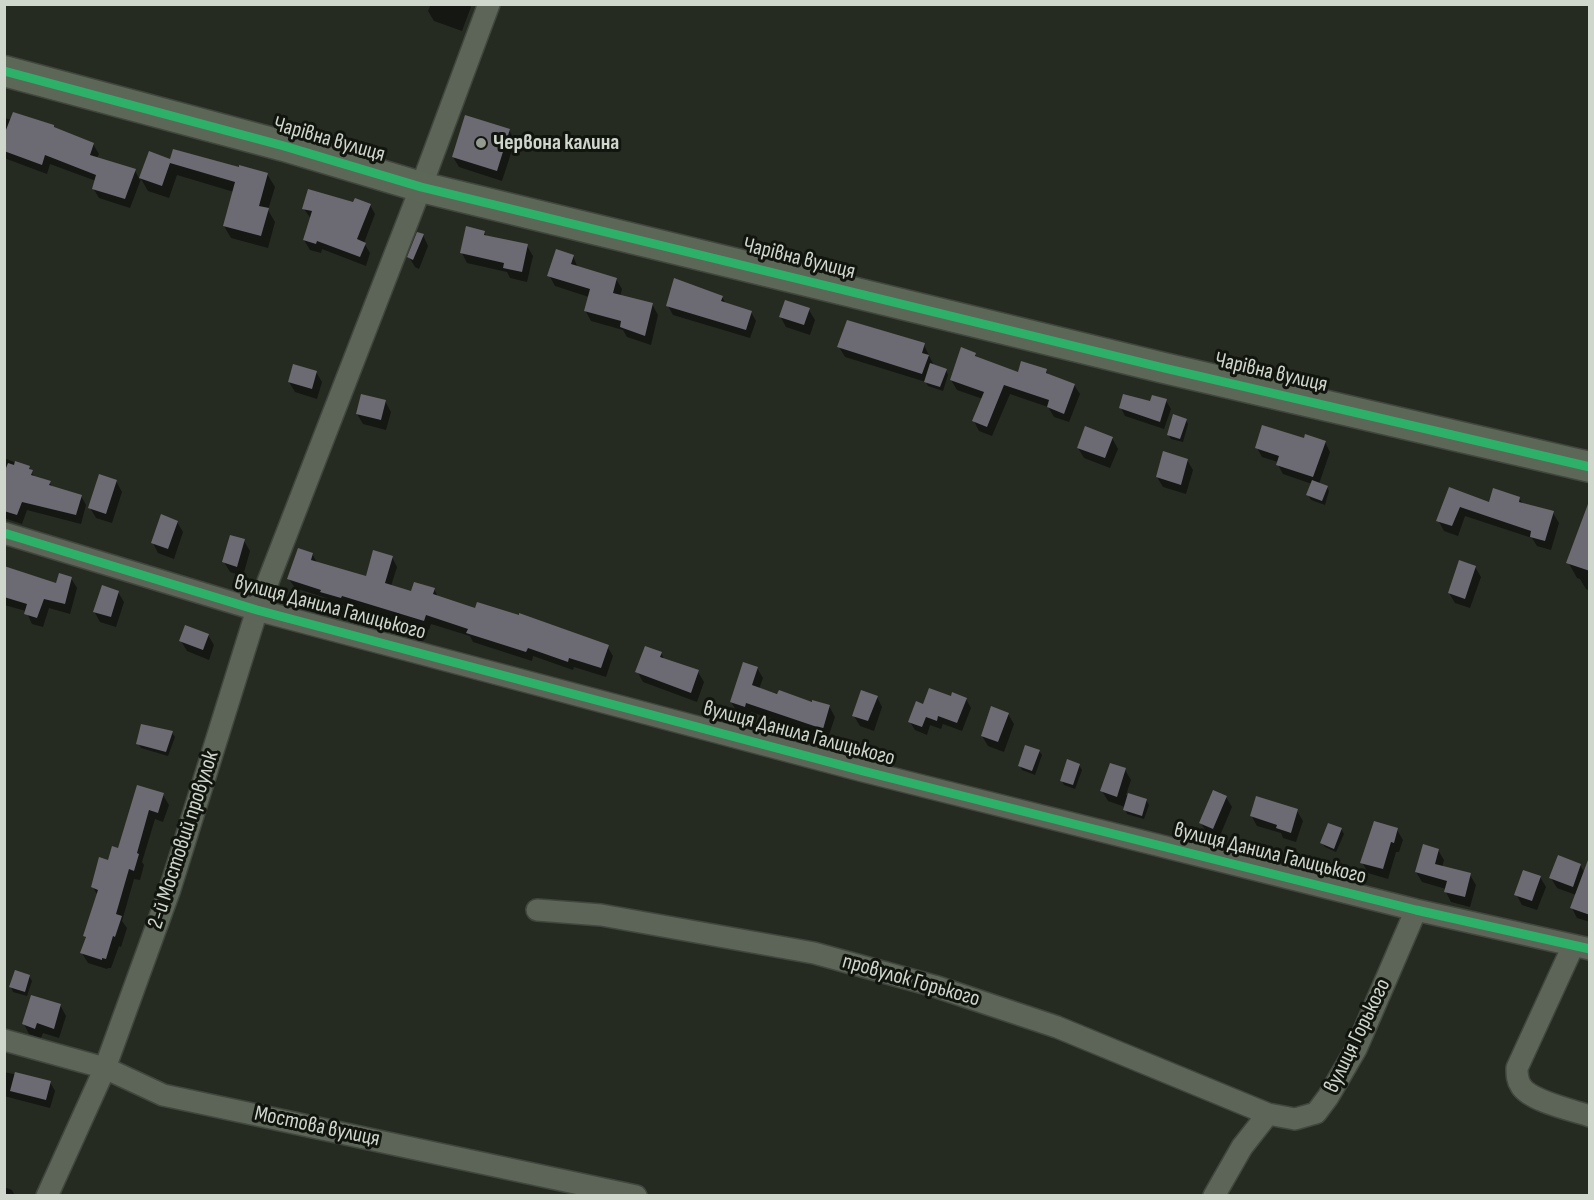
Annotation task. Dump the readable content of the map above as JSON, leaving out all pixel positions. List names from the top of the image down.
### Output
{
  "streets": {
    "street": [
      "Чарівна вулиця",
      "вулиця Данила Галицького",
      "2-й Мостовий провулок",
      "провулок Горького",
      "вулиця Горького",
      "Мостова вулиця"
    ]
  },
  "crossings": [
    ["Чарівна вулиця", "2-й Мостовий провулок"],
    ["вулиця Данила Галицького", "2-й Мостовий провулок"],
    ["вулиця Данила Галицького", "вулиця Горького"],
    ["2-й Мостовий провулок", "Мостова вулиця"],
    ["провулок Горького", "вулиця Горького"]
  ],
  "places": ["Червона калина"]
}
